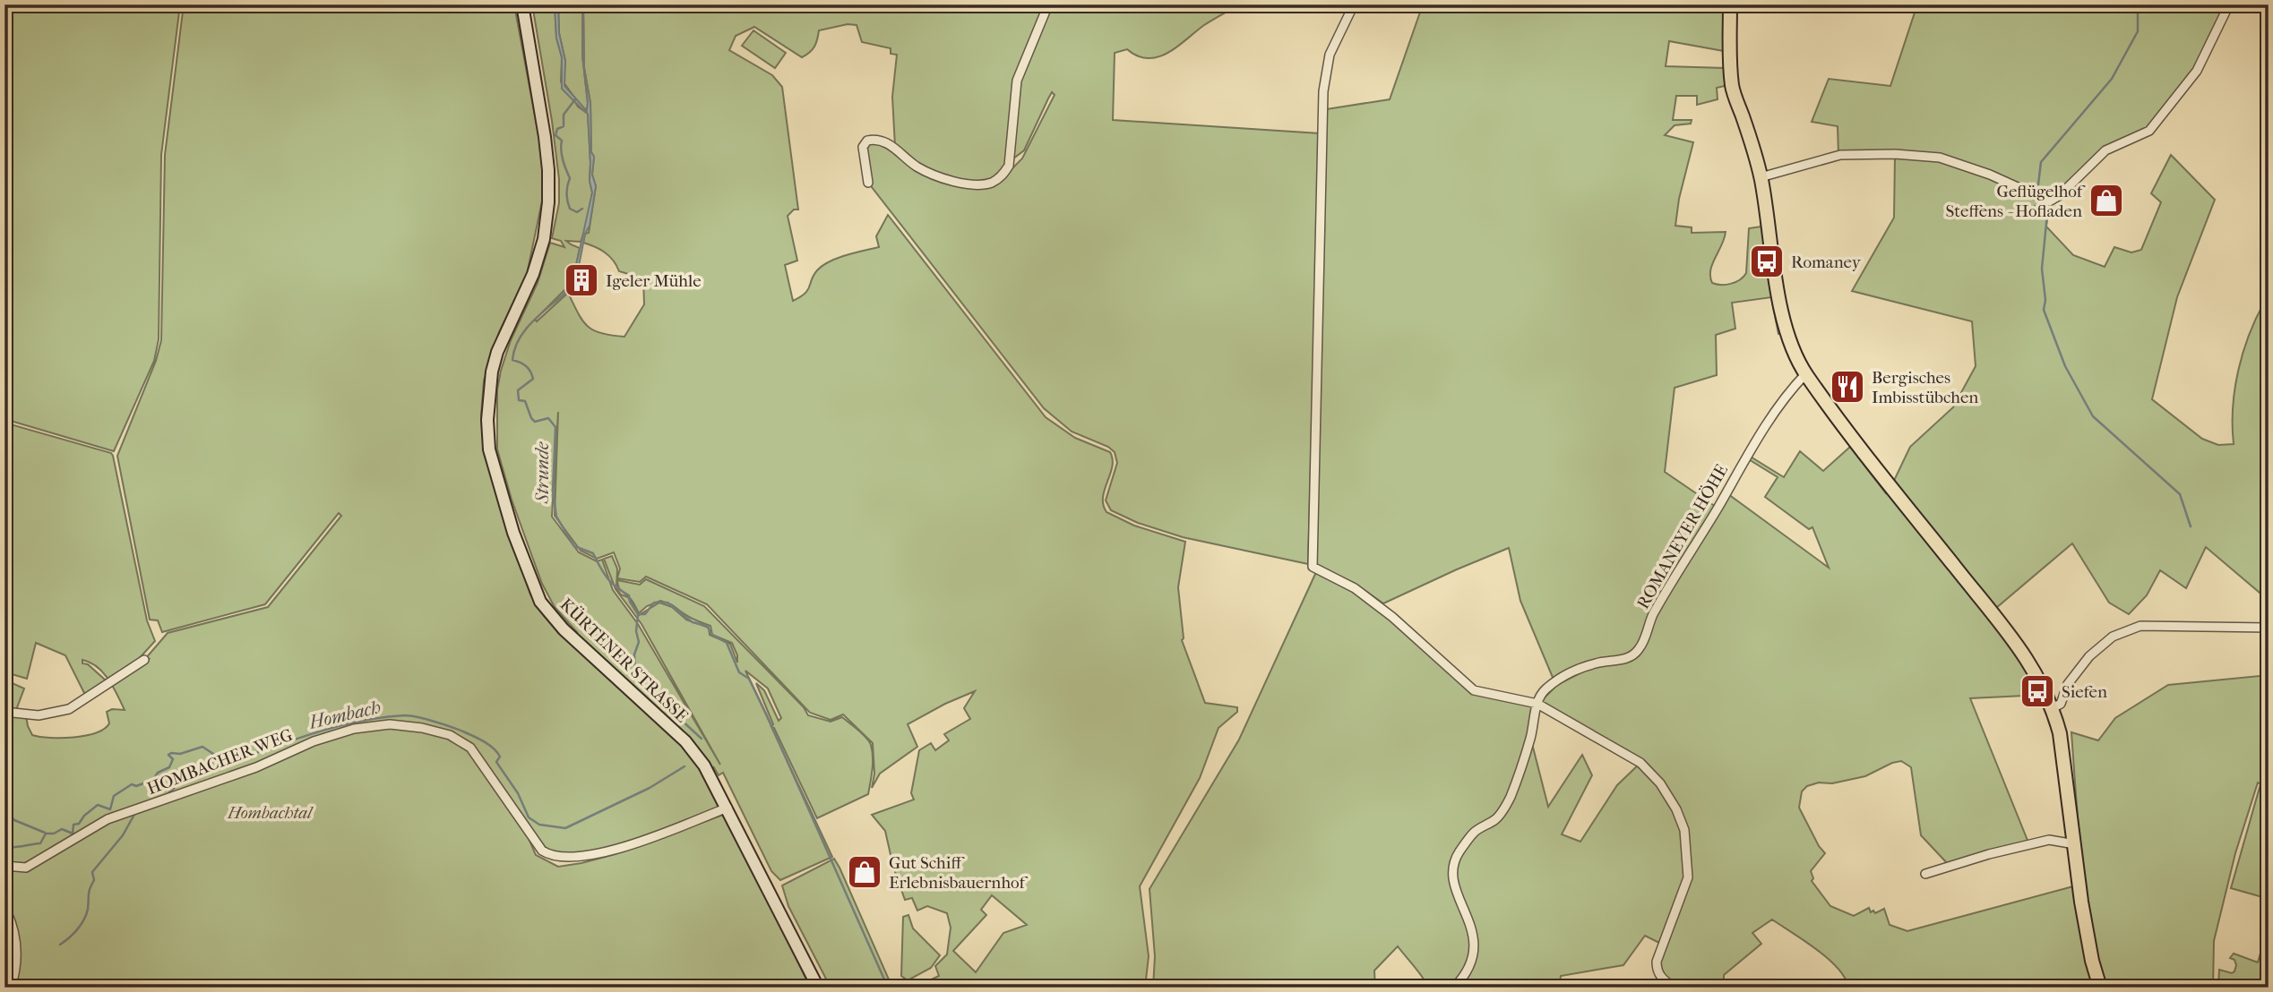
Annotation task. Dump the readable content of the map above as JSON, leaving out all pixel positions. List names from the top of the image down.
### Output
{
  "streets": {
    "main road": ["KÜRTENER STRASSE"],
    "street": ["ROMANEYER HÖHE", "HOMBACHER WEG"]
  },
  "crossings": [
    ["KÜRTENER STRASSE", "HOMBACHER WEG"]
  ],
  "water": ["Strunde", "Hombach"],
  "parks": ["Hombachtal"],
  "places": {
    "shop": ["Geflügelhof Steffens - Hofladen", "Gut Schiff Erlebnisbauernhof"],
    "bus stop": ["Romaney", "Siefen"],
    "building": ["Igeler Mühle"],
    "restaurant": ["Bergisches Imbisstübchen"]
  }
}
